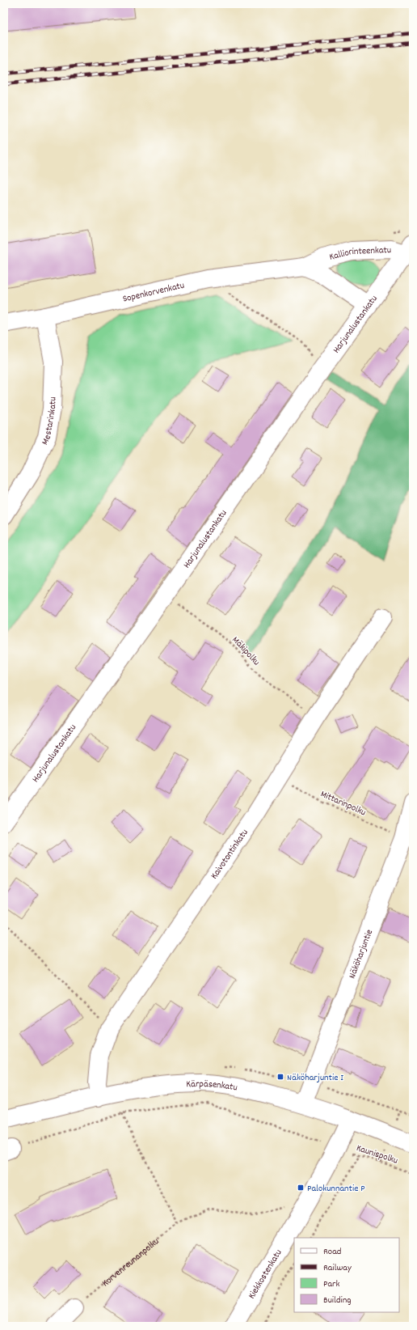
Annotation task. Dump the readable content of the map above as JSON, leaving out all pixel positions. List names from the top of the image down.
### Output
{
  "streets": {
    "street": [
      "Kalliorinteenkatu",
      "Sopenkorvenkatu",
      "Harjunalustankatu",
      "Mestarinkatu",
      "Kaivotontinkatu",
      "Näköharjuntie",
      "Kärpäsenkatu",
      "Kiekkostenkatu"
    ],
    "path": [
      "Mäkipolku",
      "Mittarinpolku",
      "Kaunispolku",
      "Korvenreunanpolku"
    ]
  },
  "crossings": [
    ["Kalliorinteenkatu", "Sopenkorvenkatu"],
    ["Kalliorinteenkatu", "Harjunalustankatu"],
    ["Sopenkorvenkatu", "Mestarinkatu"],
    ["Harjunalustankatu", "Mäkipolku"],
    ["Mäkipolku", "Kaivotontinkatu"],
    ["Mittarinpolku", "Kaivotontinkatu"],
    ["Mittarinpolku", "Näköharjuntie"],
    ["Kaivotontinkatu", "Kärpäsenkatu"],
    ["Näköharjuntie", "Kärpäsenkatu"],
    ["Kärpäsenkatu", "Kiekkostenkatu"],
    ["Kaunispolku", "Kiekkostenkatu"]
  ],
  "places": {
    "transit": ["Näköharjuntie I", "Palokunnantie P"]
  },
  "legend": [
    "Road",
    "Railway",
    "Park",
    "Building"
  ]
}
